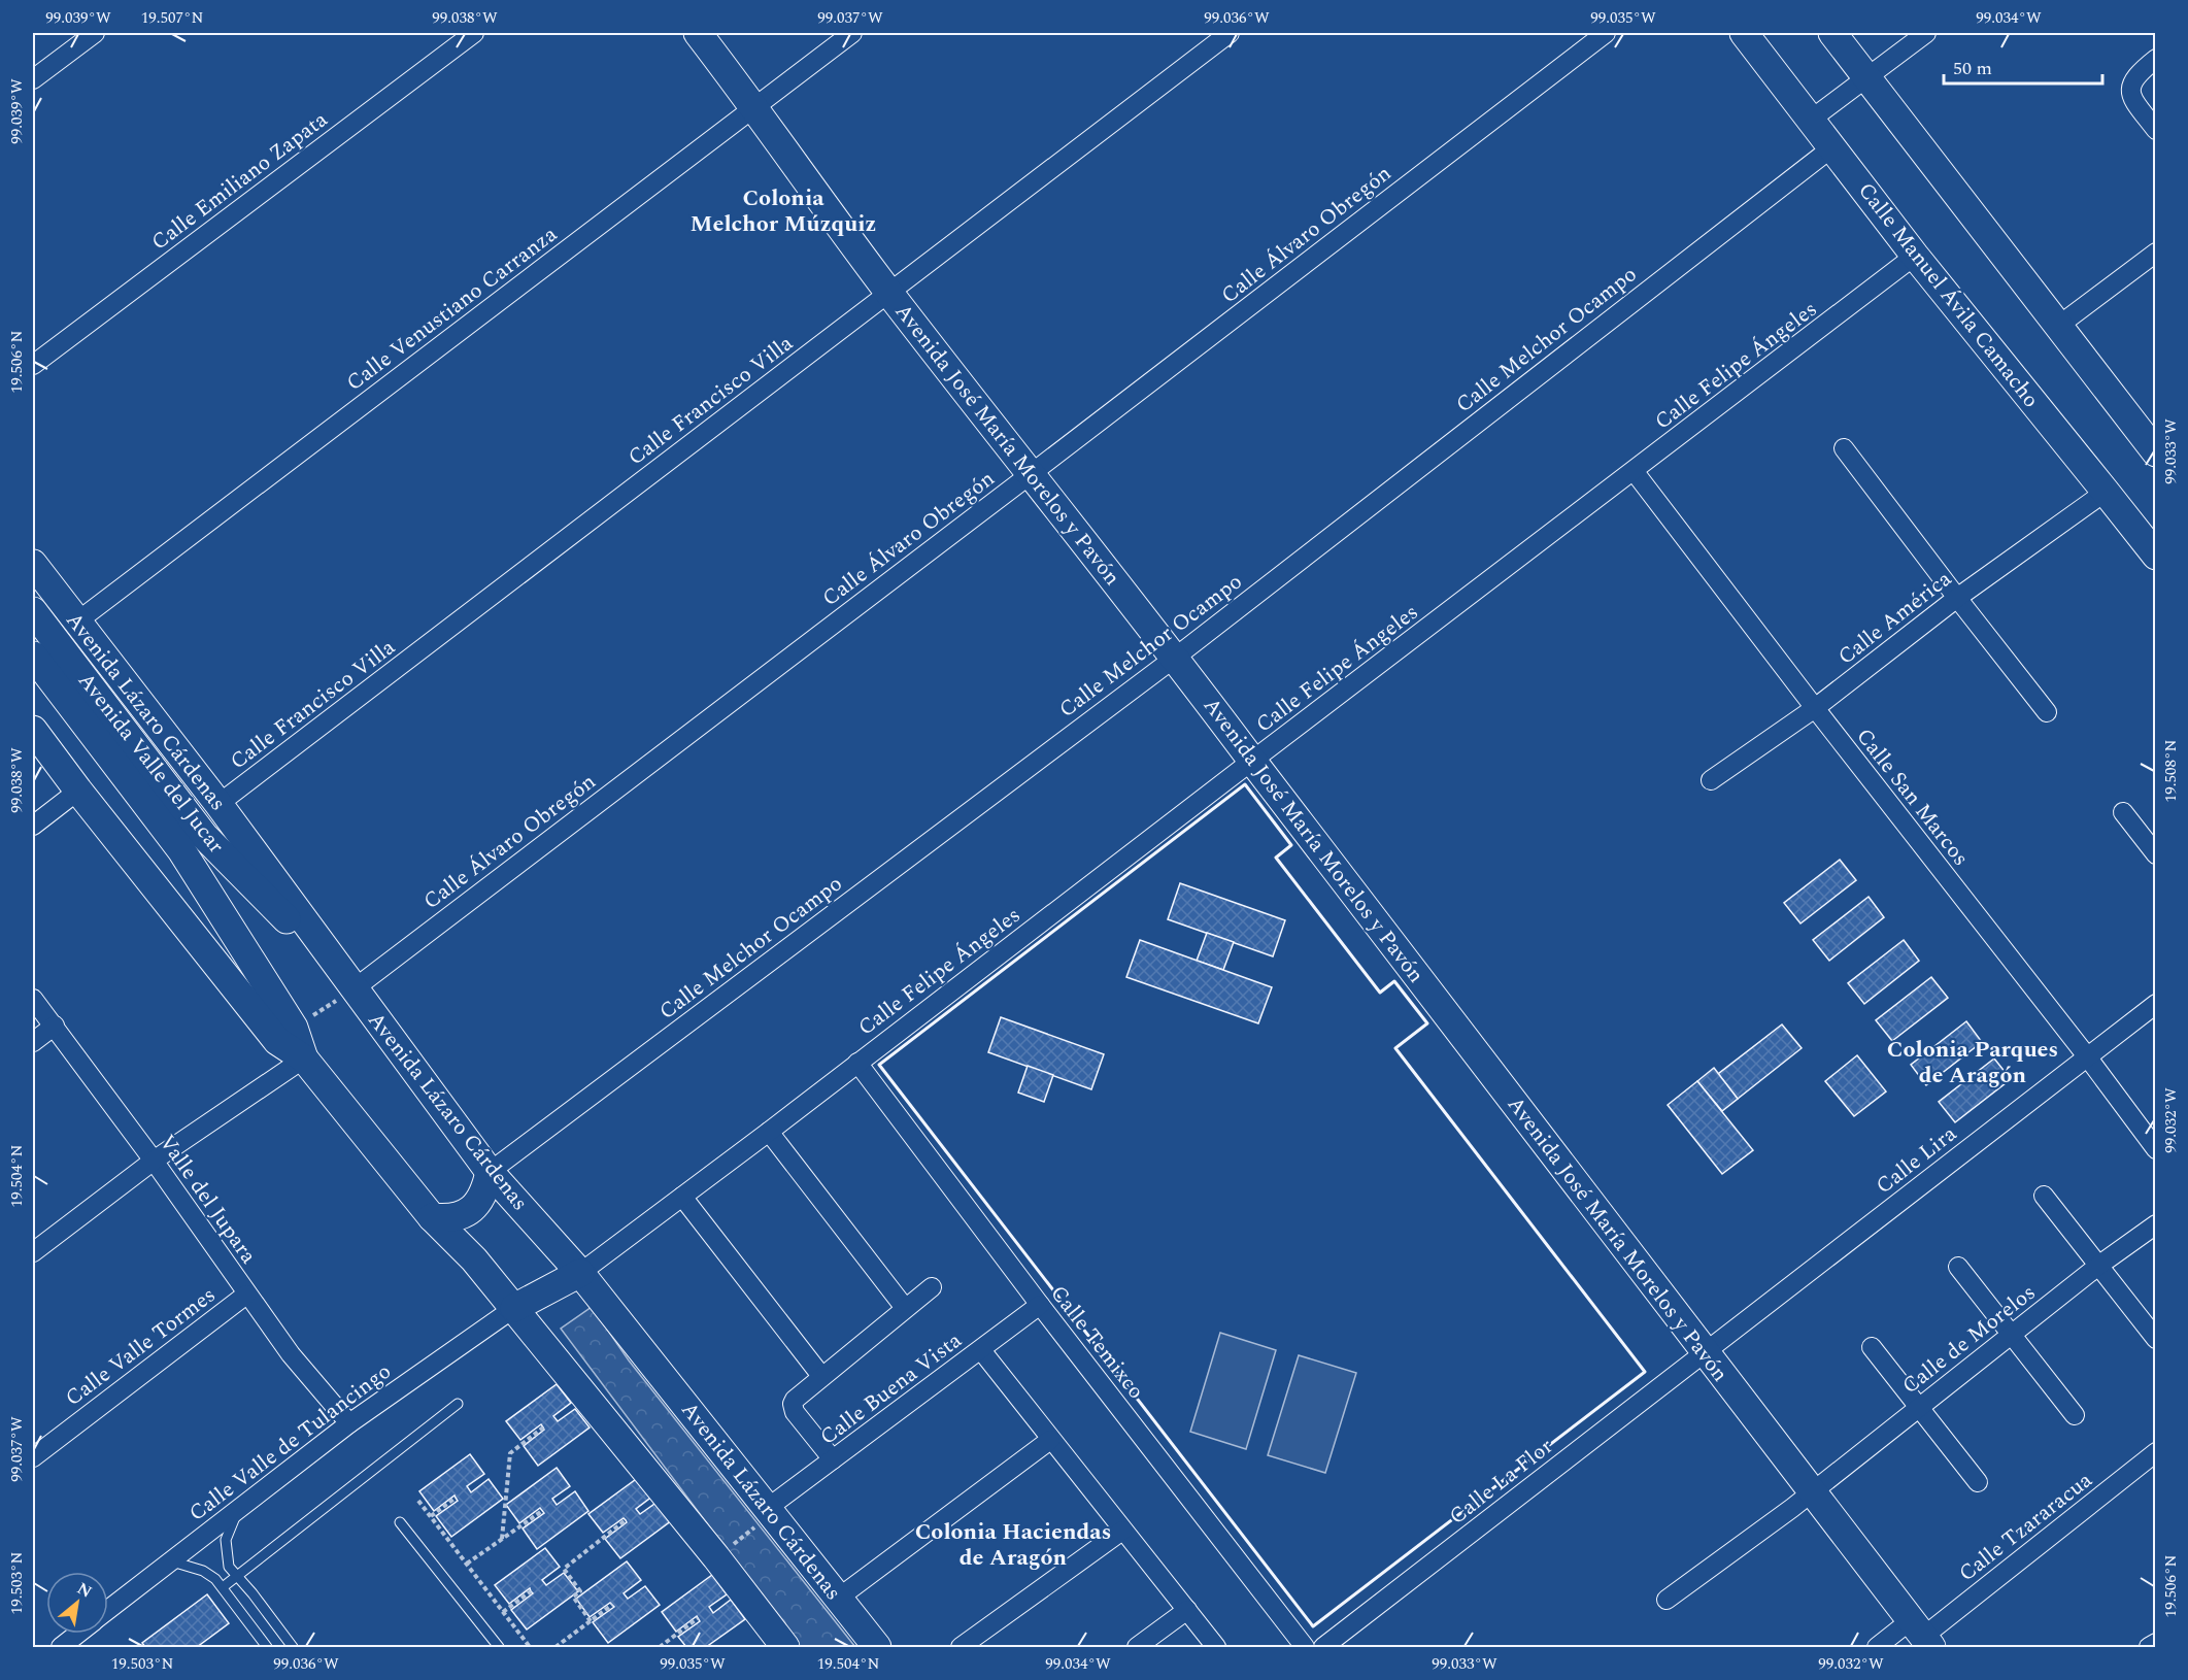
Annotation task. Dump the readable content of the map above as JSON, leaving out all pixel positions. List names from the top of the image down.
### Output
{
  "streets": {
    "street": [
      "Calle Emiliano Zapata",
      "Calle Álvaro Obregón",
      "Calle Manuel Ávila Camacho",
      "Calle Venustiano Carranza",
      "Calle Melchor Ocampo",
      "Calle Felipe Ángeles",
      "Calle Francisco Villa",
      "Avenida José María Morelos y Pavón",
      "Calle América",
      "Avenida Lázaro Cárdenas",
      "Avenida Valle del Jucar",
      "Calle San Marcos",
      "Calle Lira",
      "Valle del Jupara",
      "Calle de Morelos",
      "Calle Temixco",
      "Calle Valle Tormes",
      "Calle Buena Vista",
      "Calle Valle de Tulancingo",
      "Calle La Flor",
      "Calle Tzararacua"
    ]
  },
  "crossings": [
    ["Calle Álvaro Obregón", "Avenida José María Morelos y Pavón"],
    ["Calle Álvaro Obregón", "Avenida Lázaro Cárdenas"],
    ["Calle Álvaro Obregón", "Avenida Valle del Jucar"],
    ["Calle Manuel Ávila Camacho", "Calle Melchor Ocampo"],
    ["Calle Manuel Ávila Camacho", "Calle Felipe Ángeles"],
    ["Calle Manuel Ávila Camacho", "Calle América"],
    ["Calle Venustiano Carranza", "Avenida José María Morelos y Pavón"],
    ["Calle Venustiano Carranza", "Avenida Lázaro Cárdenas"],
    ["Calle Melchor Ocampo", "Avenida José María Morelos y Pavón"],
    ["Calle Melchor Ocampo", "Avenida Lázaro Cárdenas"],
    ["Calle Felipe Ángeles", "Avenida José María Morelos y Pavón"],
    ["Calle Felipe Ángeles", "Avenida Lázaro Cárdenas"],
    ["Calle Felipe Ángeles", "Calle San Marcos"],
    ["Calle Felipe Ángeles", "Calle Temixco"],
    ["Calle Francisco Villa", "Avenida José María Morelos y Pavón"],
    ["Calle Francisco Villa", "Avenida Lázaro Cárdenas"],
    ["Avenida José María Morelos y Pavón", "Calle Lira"],
    ["Avenida José María Morelos y Pavón", "Calle de Morelos"],
    ["Avenida José María Morelos y Pavón", "Calle La Flor"],
    ["Avenida José María Morelos y Pavón", "Calle Tzararacua"],
    ["Calle América", "Calle San Marcos"],
    ["Avenida Lázaro Cárdenas", "Avenida Valle del Jucar"],
    ["Avenida Lázaro Cárdenas", "Calle Buena Vista"],
    ["Calle San Marcos", "Calle Lira"],
    ["Calle Lira", "Calle La Flor"],
    ["Valle del Jupara", "Calle Valle Tormes"],
    ["Valle del Jupara", "Calle Valle de Tulancingo"],
    ["Calle Temixco", "Calle Buena Vista"]
  ],
  "districts": ["Colonia Melchor Múzquiz", "Colonia Parques de Aragón", "Colonia Haciendas de Aragón"],
  "scale_bar": "50 m",
  "north": "top right",
  "coordinates": [
    "99.039°W",
    "19.507°N",
    "99.038°W",
    "99.037°W",
    "99.036°W",
    "99.035°W",
    "99.034°W",
    "19.506°N",
    "99.033°W",
    "19.508°N",
    "99.032°W",
    "19.504°N",
    "19.503°N"
  ]
}
